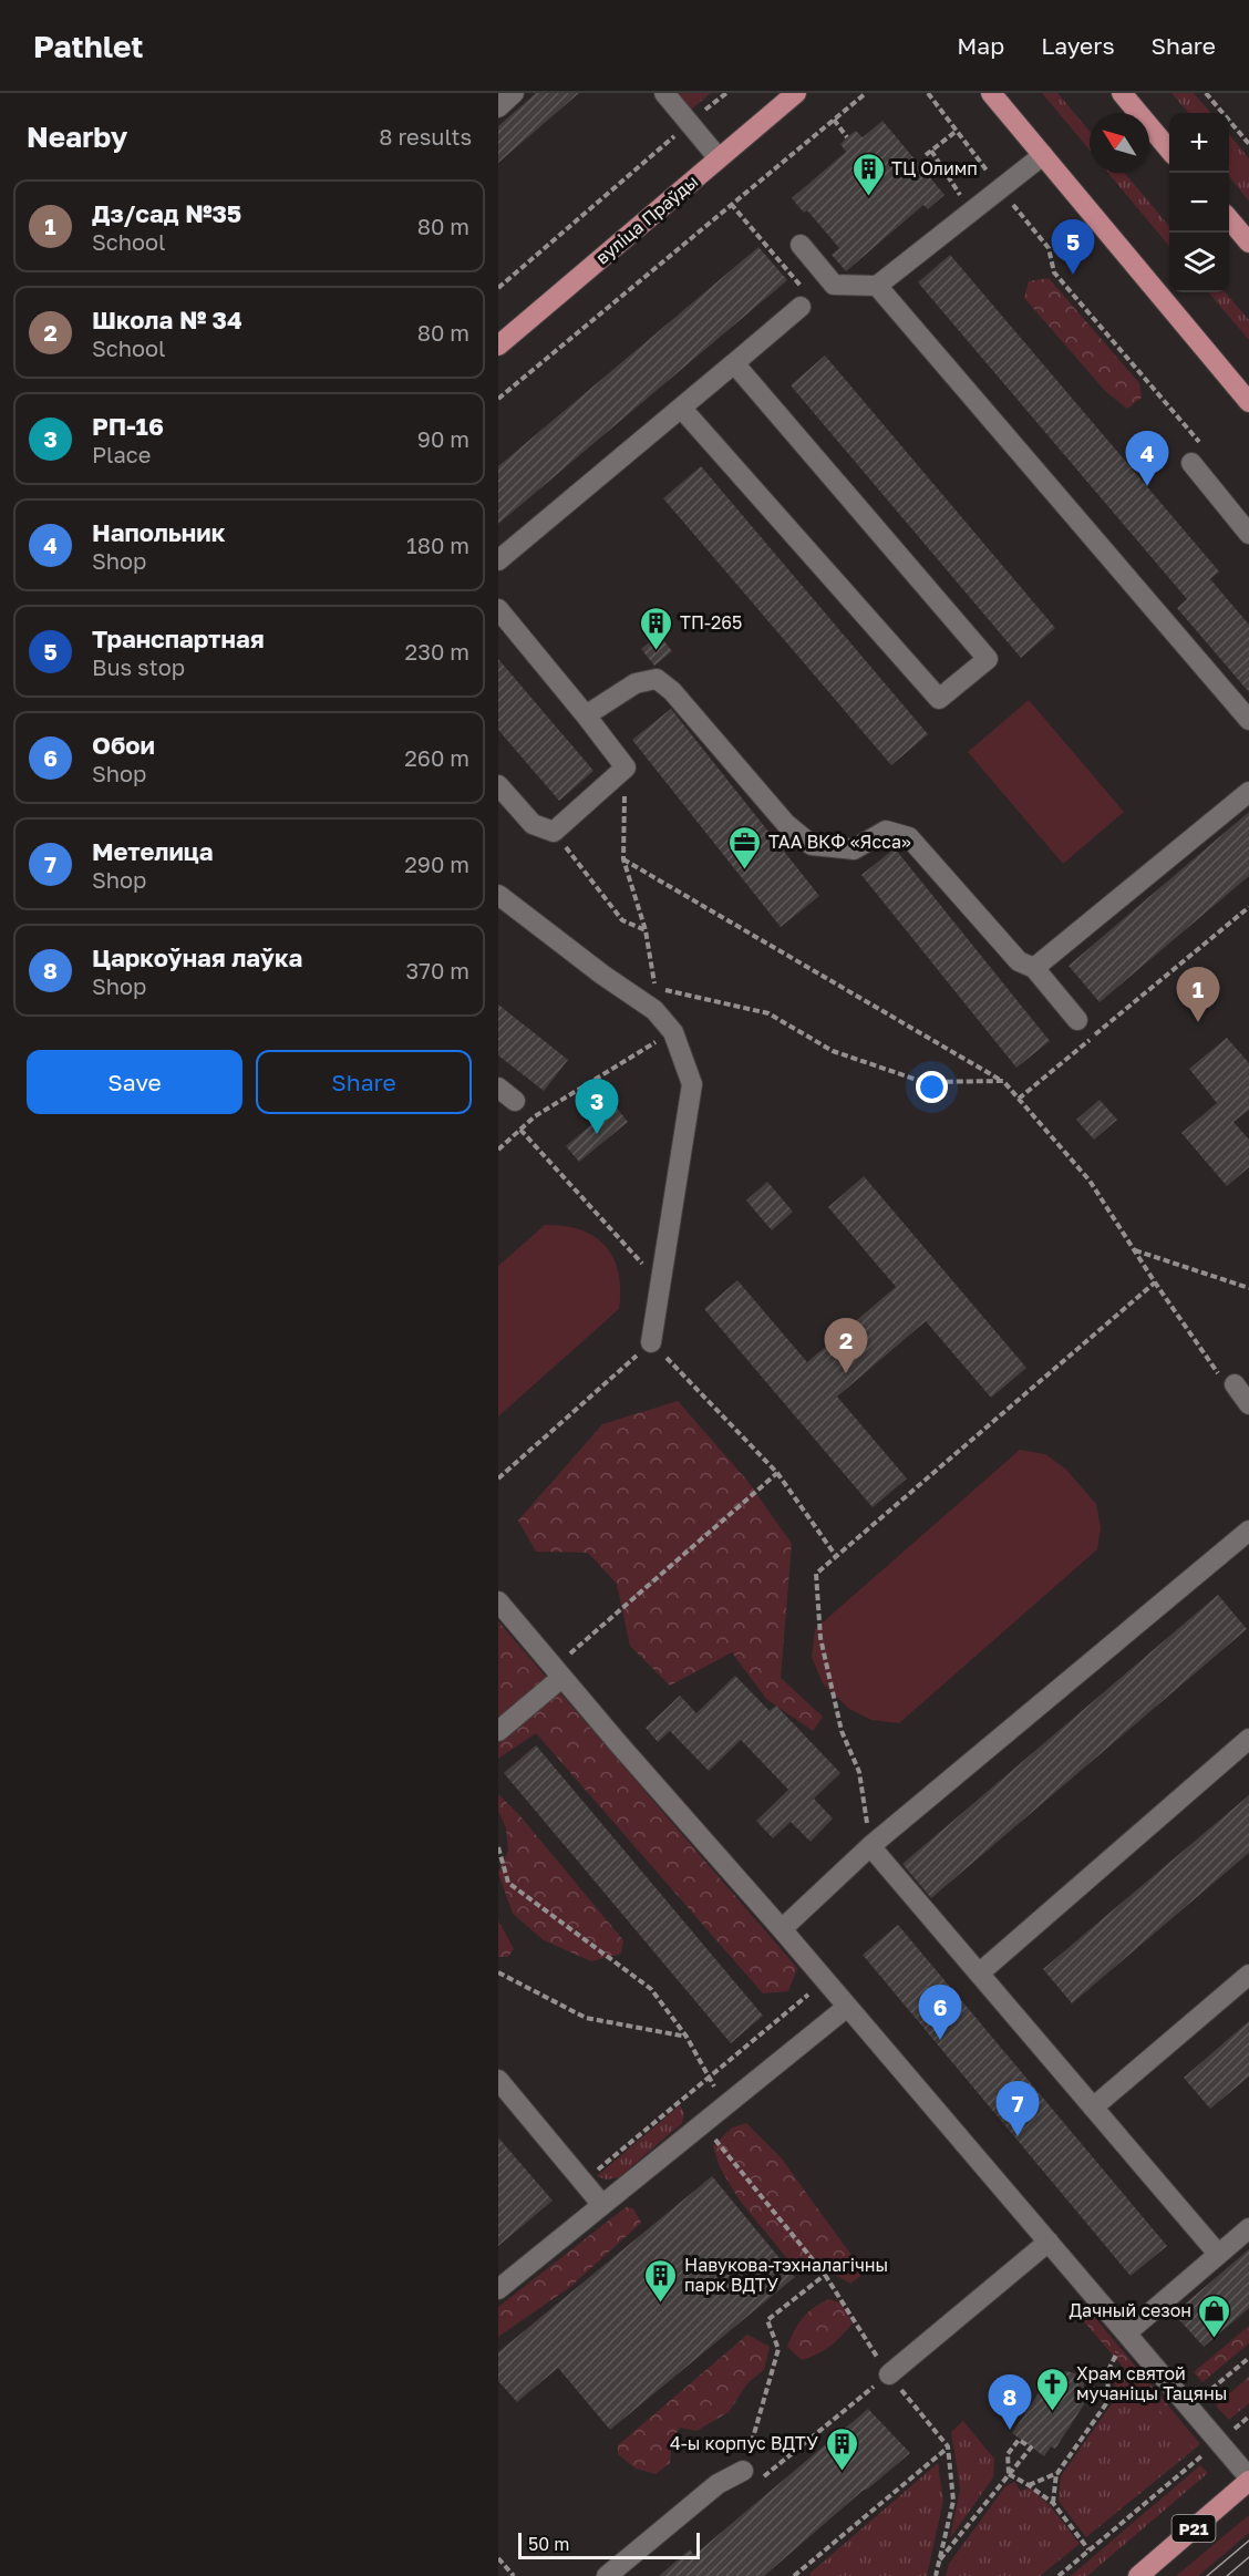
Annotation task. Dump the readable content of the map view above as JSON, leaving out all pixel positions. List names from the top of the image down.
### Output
{
  "streets": {
    "main road": ["вуліца Праўды", "Р21"]
  },
  "places": {
    "building": [
      "ТЦ Олимп",
      "ТП-265",
      "Навукова-тэхналагічны парк ВДТУ",
      "4-ы корпус ВДТУ"
    ],
    "office": ["ТАА ВКФ «Ясса»"],
    "shop": ["Дачный сезон"],
    "church": ["Храм святой мучаніцы Тацяны"]
  },
  "scale_bar": "50 m",
  "north": "top left",
  "page": {
    "header": "Pathlet",
    "nav": ["Map", "Layers", "Share"],
    "heading": ["Nearby", "8 results"],
    "map_buttons": ["+", "−"],
    "list": [
      {
        "mark": "1",
        "name": "Дз/сад №35",
        "note": "School",
        "value": "80 m"
      },
      {
        "mark": "2",
        "name": "Школа № 34",
        "note": "School",
        "value": "80 m"
      },
      {
        "mark": "3",
        "name": "РП-16",
        "note": "Place",
        "value": "90 m"
      },
      {
        "mark": "4",
        "name": "Напольник",
        "note": "Shop",
        "value": "180 m"
      },
      {
        "mark": "5",
        "name": "Транспартная",
        "note": "Bus stop",
        "value": "230 m"
      },
      {
        "mark": "6",
        "name": "Обои",
        "note": "Shop",
        "value": "260 m"
      },
      {
        "mark": "7",
        "name": "Метелица",
        "note": "Shop",
        "value": "290 m"
      },
      {
        "mark": "8",
        "name": "Царкоўная лаўка",
        "note": "Shop",
        "value": "370 m"
      }
    ],
    "pins": [
      "5",
      "4",
      "1",
      "3",
      "2",
      "6",
      "7",
      "8"
    ],
    "buttons": ["Save", "Share"],
    "scale": "50 m"
  }
}
